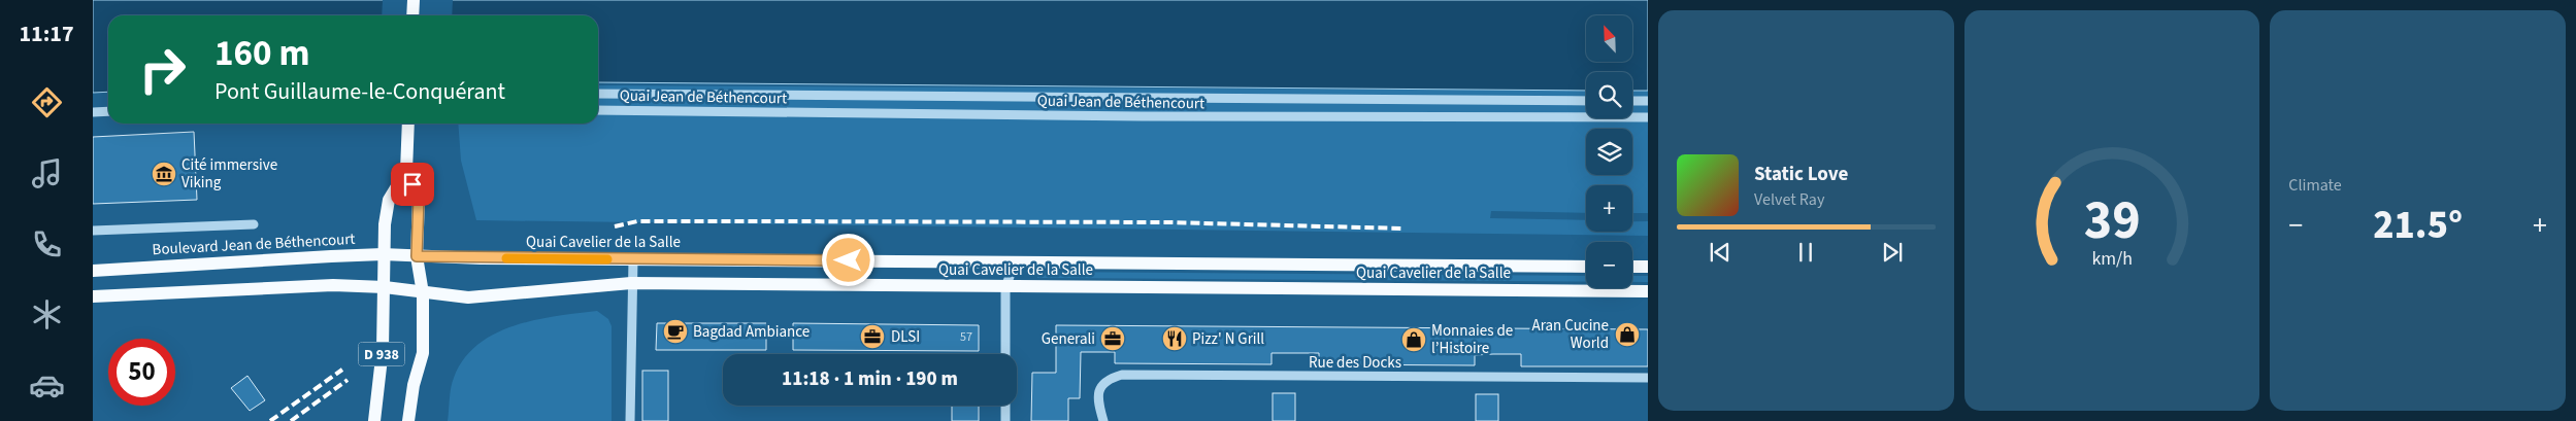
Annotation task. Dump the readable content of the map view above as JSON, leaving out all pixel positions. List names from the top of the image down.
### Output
{
  "streets": {
    "main road": ["Quai Cavelier de la Salle", "Boulevard Jean de Béthencourt", "D 938"],
    "street": ["Quai Jean de Béthencourt", "Rue des Docks"]
  },
  "crossings": [
    ["Quai Cavelier de la Salle", "Boulevard Jean de Béthencourt"],
    ["Quai Cavelier de la Salle", "D 938"]
  ],
  "places": {
    "museum": ["Cité immersive Viking"],
    "cafe": ["Bagdad Ambiance"],
    "shop": ["Aran Cucine World", "Monnaies de l’Histoire"],
    "office": ["DLSI", "Generali"],
    "restaurant": ["Pizz' N Grill"]
  },
  "house_numbers": ["57"],
  "north": "top left",
  "page": {
    "tabs": "11:17",
    "tile": "Climate",
    "map_buttons": ["+", "−"],
    "turn": ["160 m", "Pont Guillaume-le-Conquérant"],
    "song": ["Static Love", "Velvet Ray"],
    "heat": ["−", "21.5°", "+"],
    "limit": "50",
    "trip": "11:18 · 1 min · 190 m",
    "gauge": ["39", "km/h"]
  }
}
